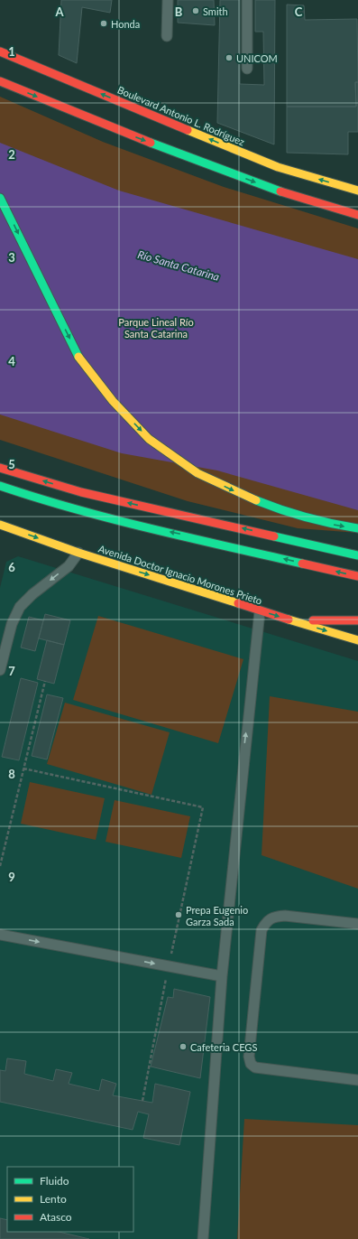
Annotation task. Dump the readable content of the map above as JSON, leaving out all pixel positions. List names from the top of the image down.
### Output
{
  "streets": {
    "main road": ["Boulevard Antonio L. Rodríguez", "Avenida Doctor Ignacio Morones Prieto"]
  },
  "water": ["Río Santa Catarina"],
  "parks": ["Parque Lineal Río Santa Catarina"],
  "places": [
    "Smith",
    "Honda",
    "UNICOM",
    "Prepa Eugenio Garza Sada",
    "Cafeteria CEGS"
  ],
  "legend": ["Fluido", "Lento", "Atasco"],
  "grid": {
    "columns": ["A", "B", "C"],
    "rows": [
      "1",
      "2",
      "3",
      "4",
      "5",
      "6",
      "7",
      "8",
      "9"
    ]
  }
}
